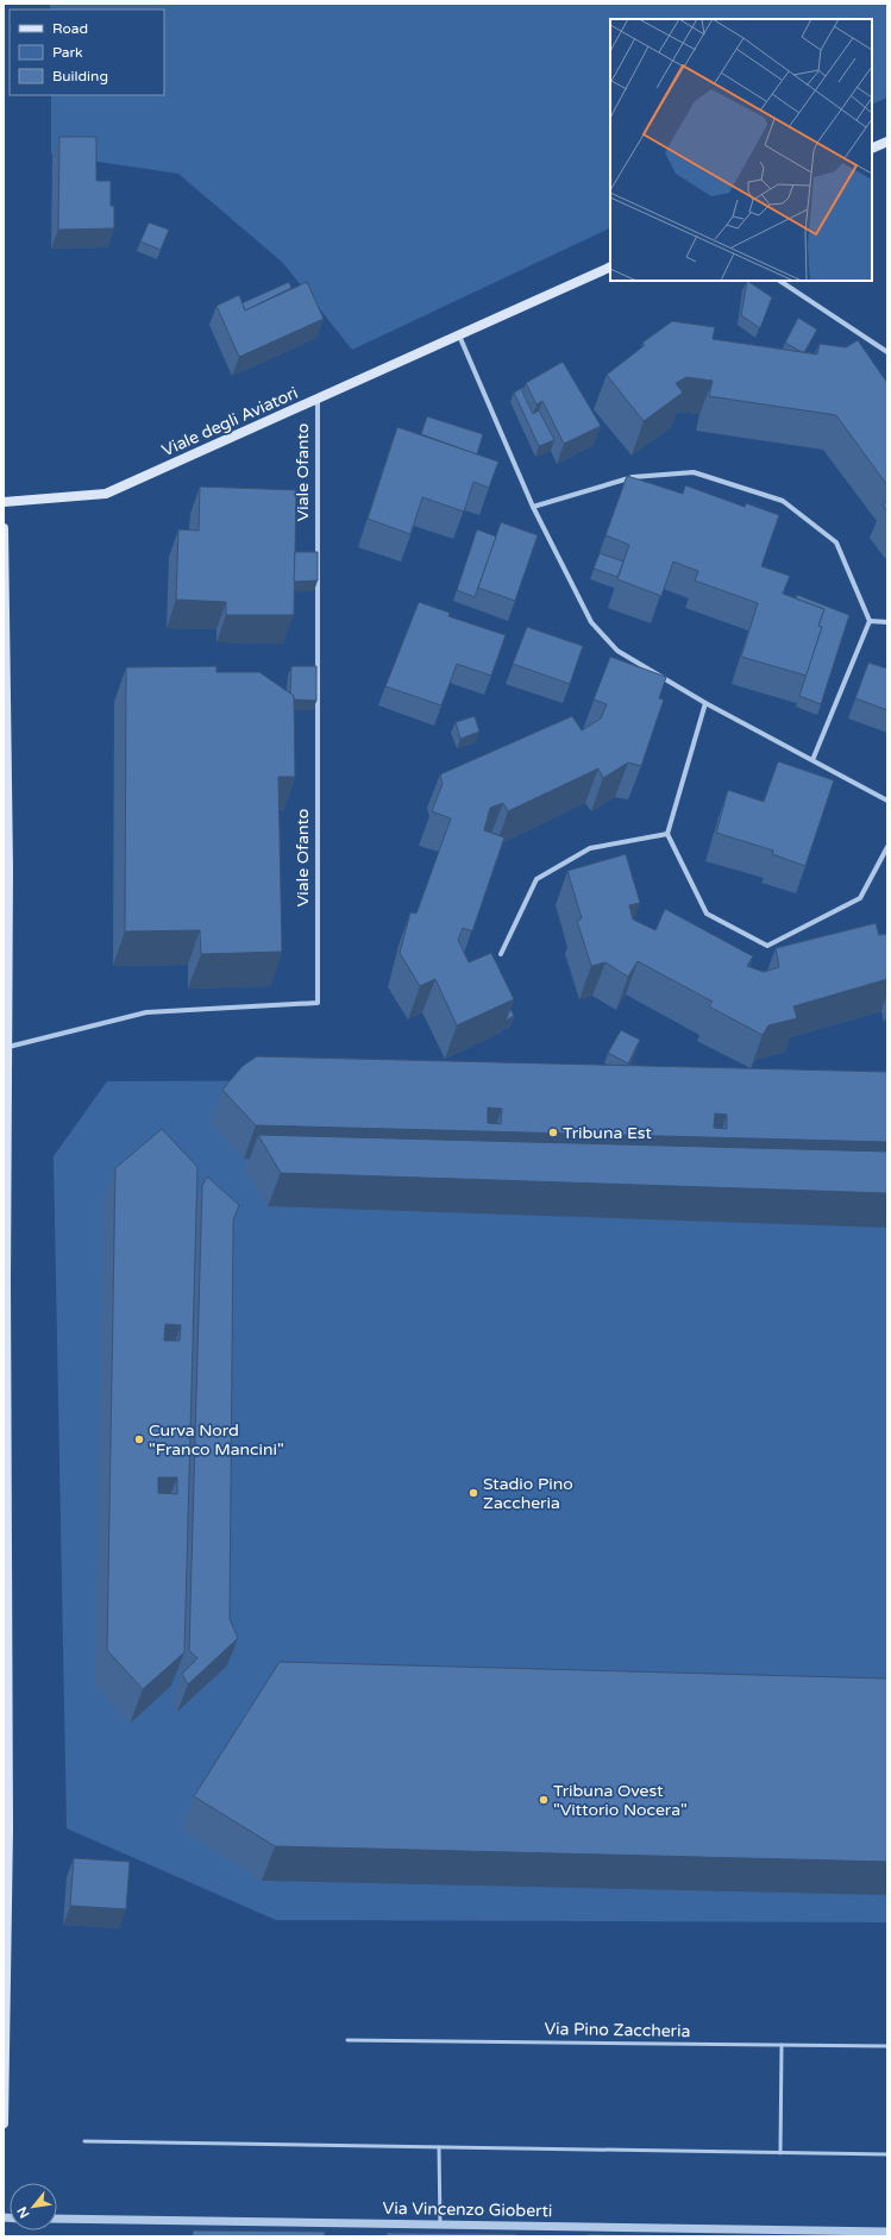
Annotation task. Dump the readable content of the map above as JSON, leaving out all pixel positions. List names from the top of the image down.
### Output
{
  "streets": {
    "main road": ["Viale degli Aviatori"],
    "street": ["Viale Ofanto", "Via Vincenzo Gioberti"],
    "lane": ["Via Pino Zaccheria"]
  },
  "crossings": [
    ["Viale degli Aviatori", "Viale Ofanto"]
  ],
  "places": [
    "Tribuna Est",
    "Curva Nord \"Franco Mancini\"",
    "Stadio Pino Zaccheria",
    "Tribuna Ovest \"Vittorio Nocera\""
  ],
  "legend": ["Road", "Park", "Building"],
  "north": "bottom left"
}
